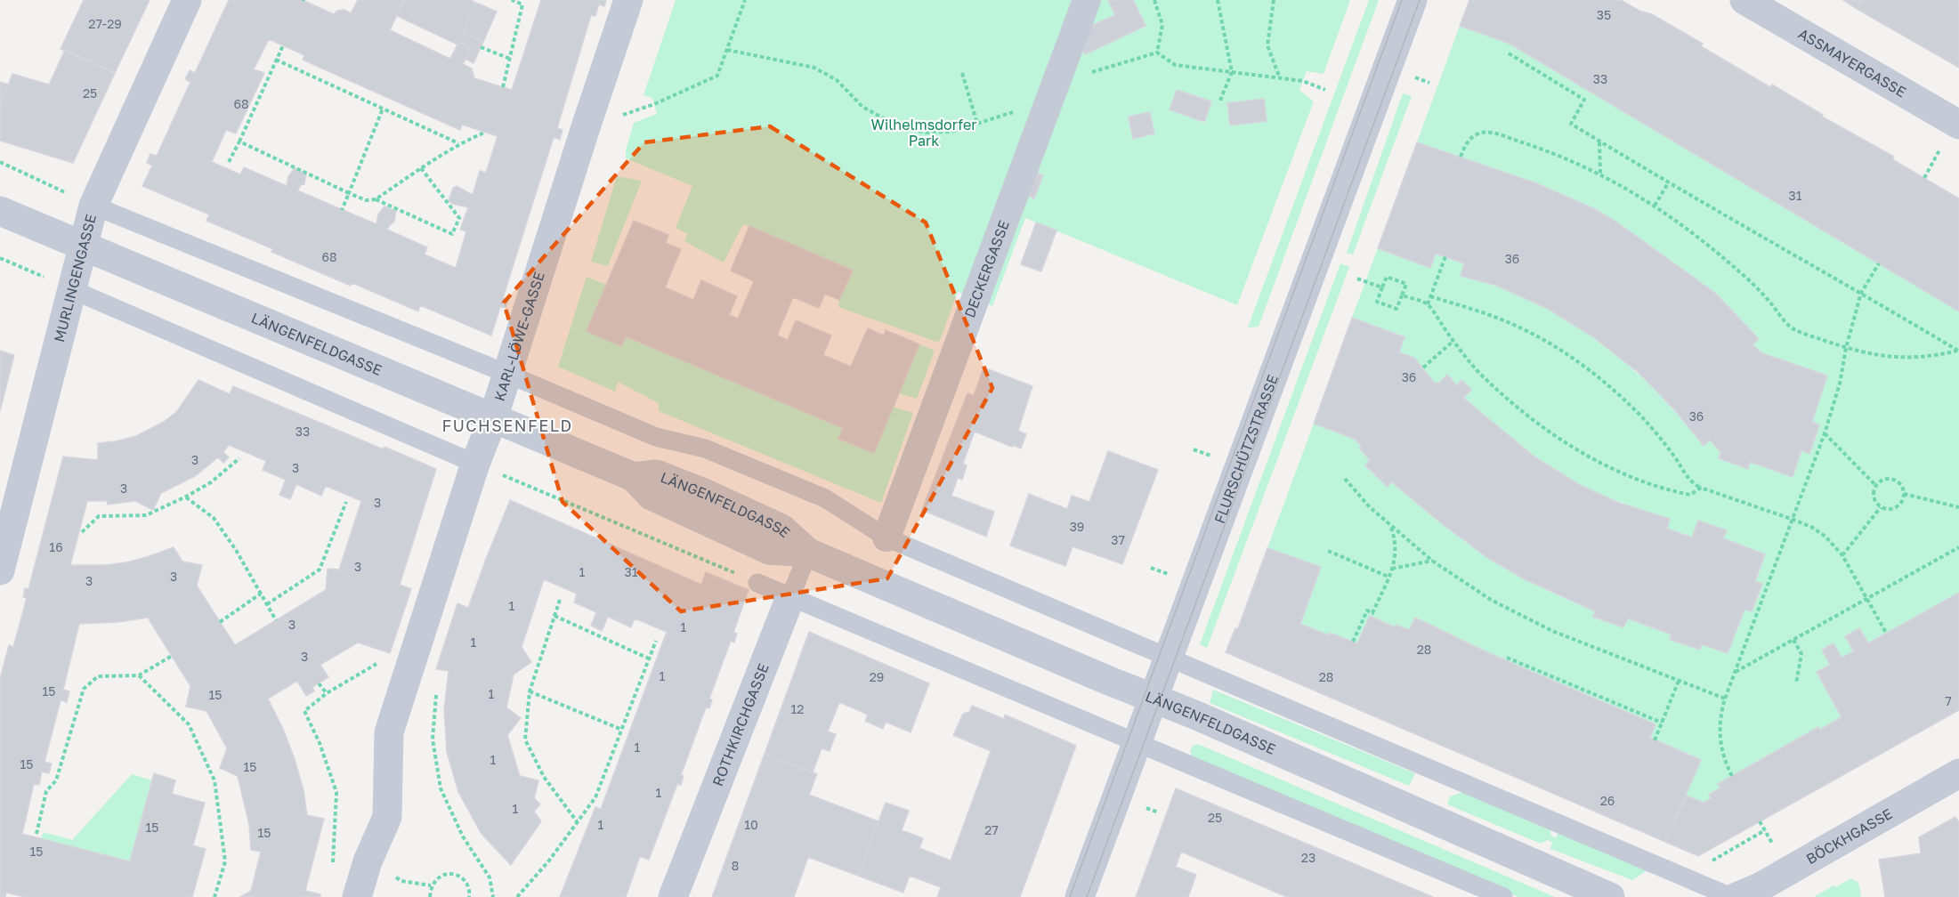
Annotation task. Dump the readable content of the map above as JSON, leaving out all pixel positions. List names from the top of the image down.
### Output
{
  "streets": {
    "street": [
      "ASSMAYERGASSE",
      "DECKERGASSE",
      "MURLINGENGASSE",
      "KARL-LÖWE-GASSE",
      "LÄNGENFELDGASSE",
      "FLURSCHÜTZSTRASSE",
      "ROTHKIRCHGASSE",
      "BÖCKHGASSE"
    ]
  },
  "crossings": [
    ["MURLINGENGASSE", "LÄNGENFELDGASSE"],
    ["KARL-LÖWE-GASSE", "LÄNGENFELDGASSE"],
    ["LÄNGENFELDGASSE", "FLURSCHÜTZSTRASSE"],
    ["LÄNGENFELDGASSE", "ROTHKIRCHGASSE"]
  ],
  "districts": ["FUCHSENFELD"],
  "parks": ["Wilhelmsdorfer Park"],
  "house_numbers": [
    "35",
    "27-29",
    "33",
    "25",
    "68",
    "31",
    "68",
    "36",
    "36",
    "36",
    "33",
    "3",
    "3",
    "3",
    "3",
    "39",
    "37",
    "16",
    "3",
    "1",
    "31",
    "3",
    "3",
    "1",
    "3",
    "1",
    "1",
    "28",
    "3",
    "1",
    "29",
    "28",
    "15",
    "1",
    "15",
    "7",
    "12",
    "1",
    "1",
    "15",
    "15",
    "1",
    "26",
    "1",
    "25",
    "1",
    "10",
    "15",
    "27",
    "15",
    "15",
    "23",
    "8"
  ]
}
